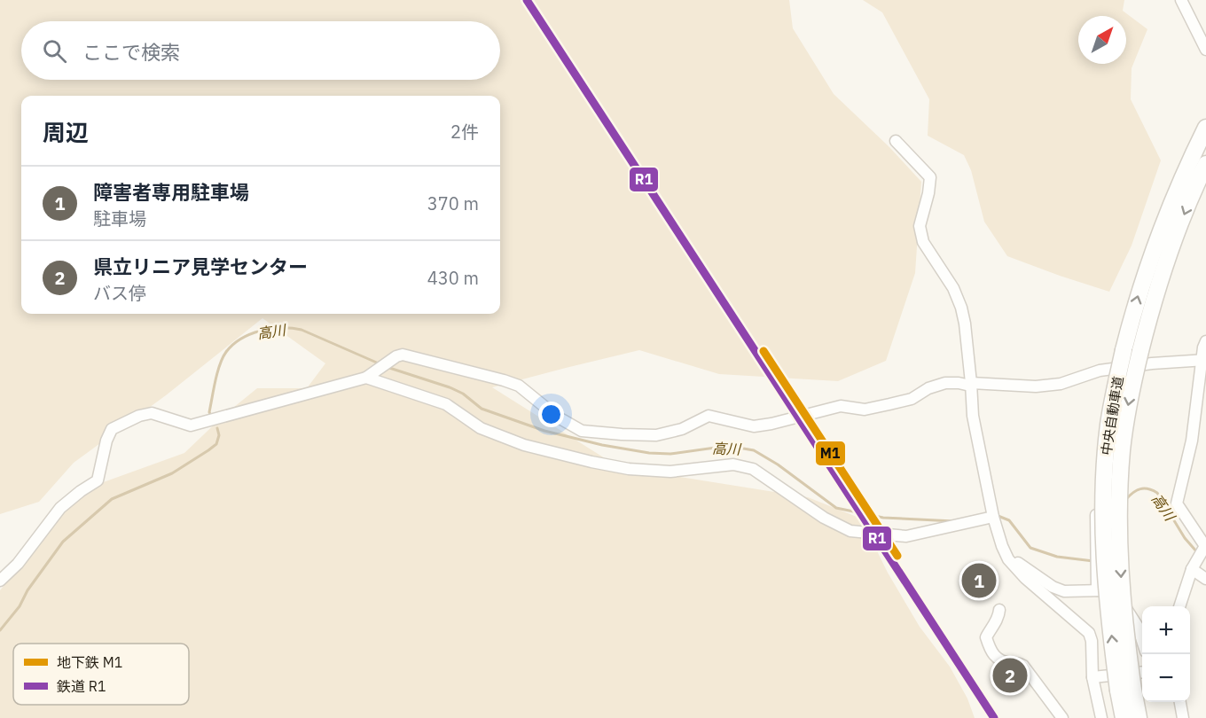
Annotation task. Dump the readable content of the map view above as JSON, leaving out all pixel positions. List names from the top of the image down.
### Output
{
  "streets": {
    "highway": ["中央自動車道"]
  },
  "water": ["高川"],
  "lines": ["rail line R1", "metro line M1"],
  "legend": ["地下鉄 M1", "鉄道 R1"],
  "north": "top right",
  "page": {
    "search": "ここで検索",
    "heading": ["周辺", "2件"],
    "list": [
      {
        "mark": "1",
        "name": "障害者専用駐車場",
        "note": "駐車場",
        "value": "370 m"
      },
      {
        "mark": "2",
        "name": "県立リニア見学センター",
        "note": "バス停",
        "value": "430 m"
      }
    ],
    "pins": ["1", "2"],
    "map_buttons": ["+", "−"]
  }
}
